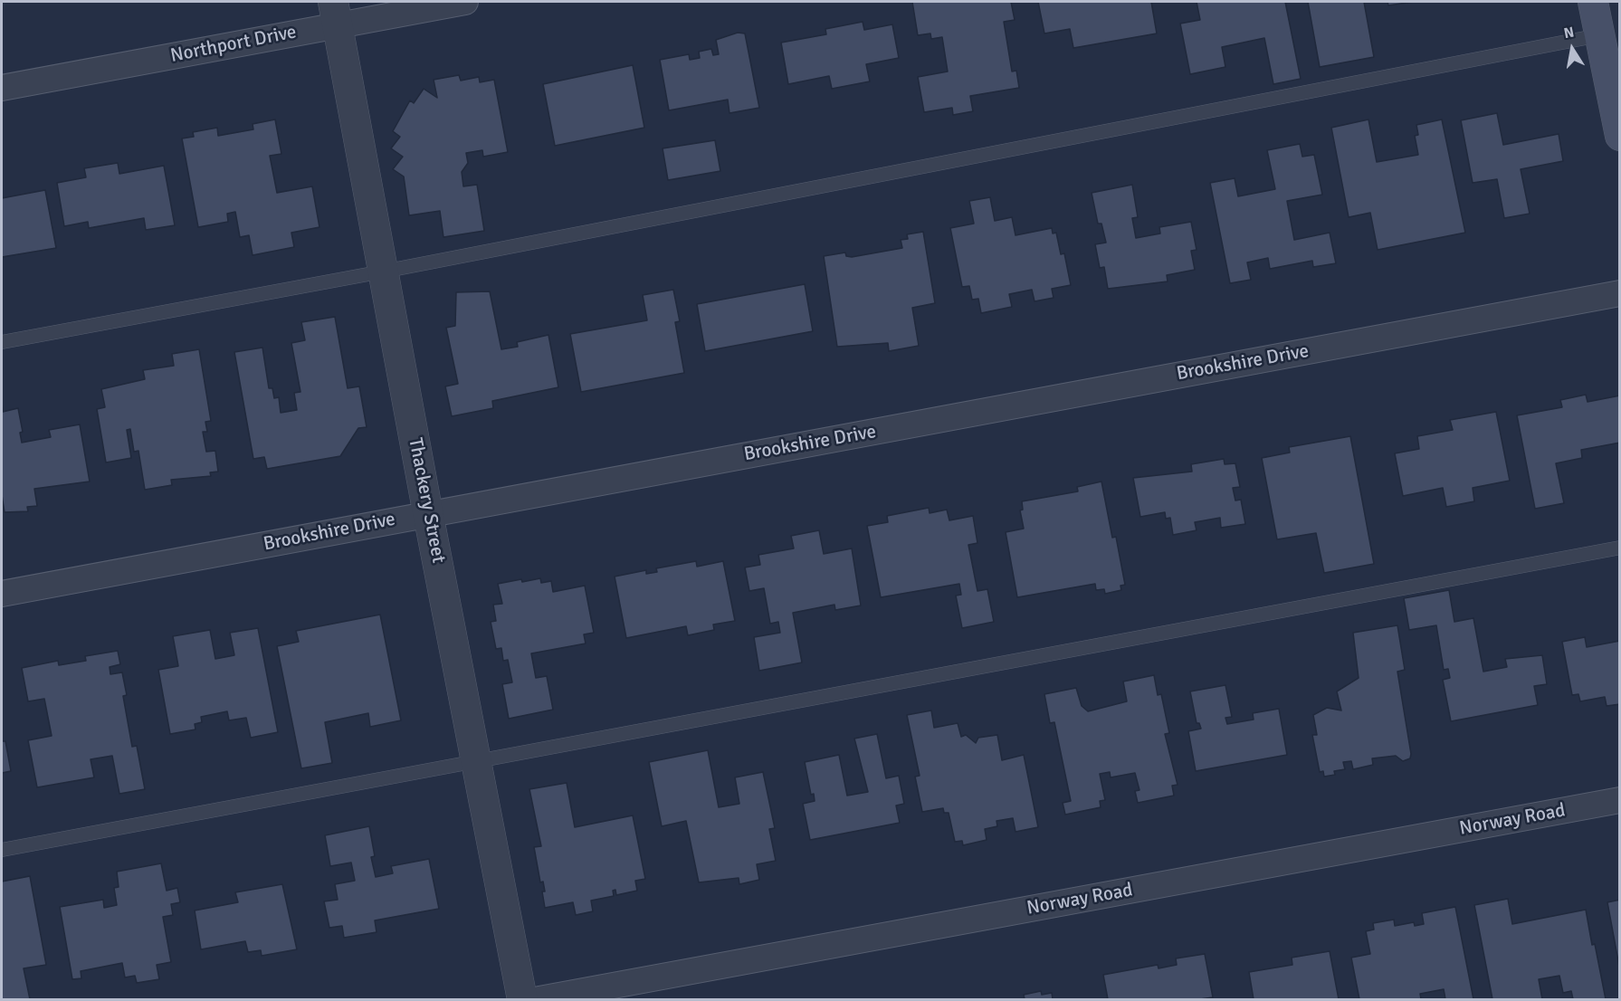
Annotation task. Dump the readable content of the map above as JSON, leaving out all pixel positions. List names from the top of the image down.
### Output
{
  "streets": {
    "street": [
      "Northport Drive",
      "Brookshire Drive",
      "Thackery Street",
      "Norway Road"
    ]
  },
  "crossings": [
    ["Northport Drive", "Thackery Street"],
    ["Brookshire Drive", "Thackery Street"]
  ],
  "north": "top"
}
